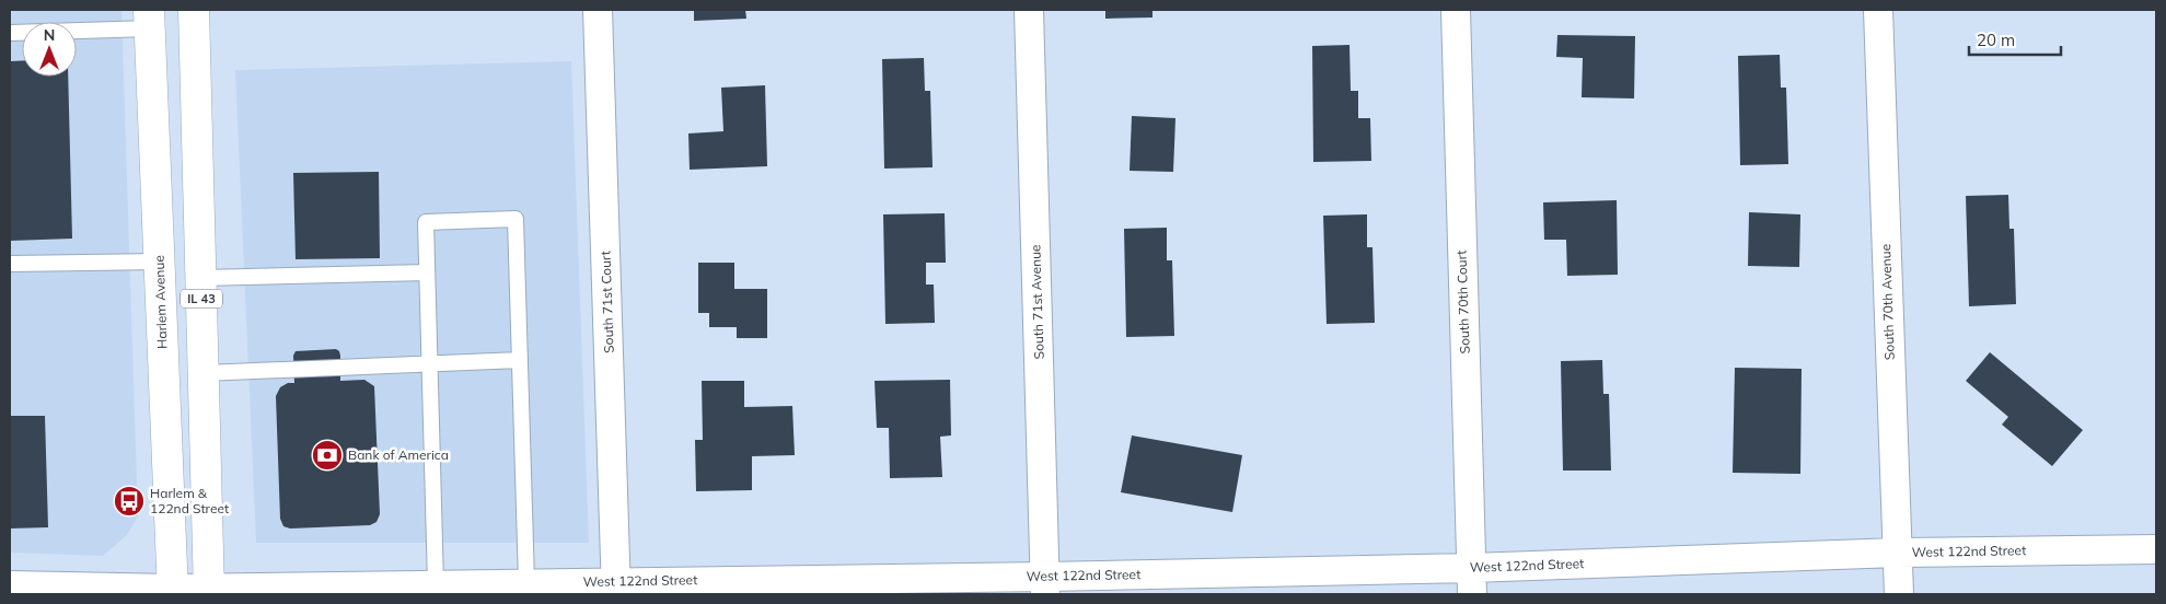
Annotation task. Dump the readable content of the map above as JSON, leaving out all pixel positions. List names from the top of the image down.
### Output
{
  "streets": {
    "main road": ["IL 43", "Harlem Avenue"],
    "street": [
      "South 71st Court",
      "South 71st Avenue",
      "South 70th Court",
      "South 70th Avenue",
      "West 122nd Street"
    ]
  },
  "crossings": [
    ["IL 43", "West 122nd Street"],
    ["Harlem Avenue", "West 122nd Street"],
    ["South 71st Court", "West 122nd Street"],
    ["South 71st Avenue", "West 122nd Street"],
    ["South 70th Court", "West 122nd Street"],
    ["South 70th Avenue", "West 122nd Street"]
  ],
  "places": {
    "bank": ["Bank of America"],
    "bus stop": ["Harlem & 122nd Street"]
  },
  "scale_bar": "20 m",
  "north": "top"
}
